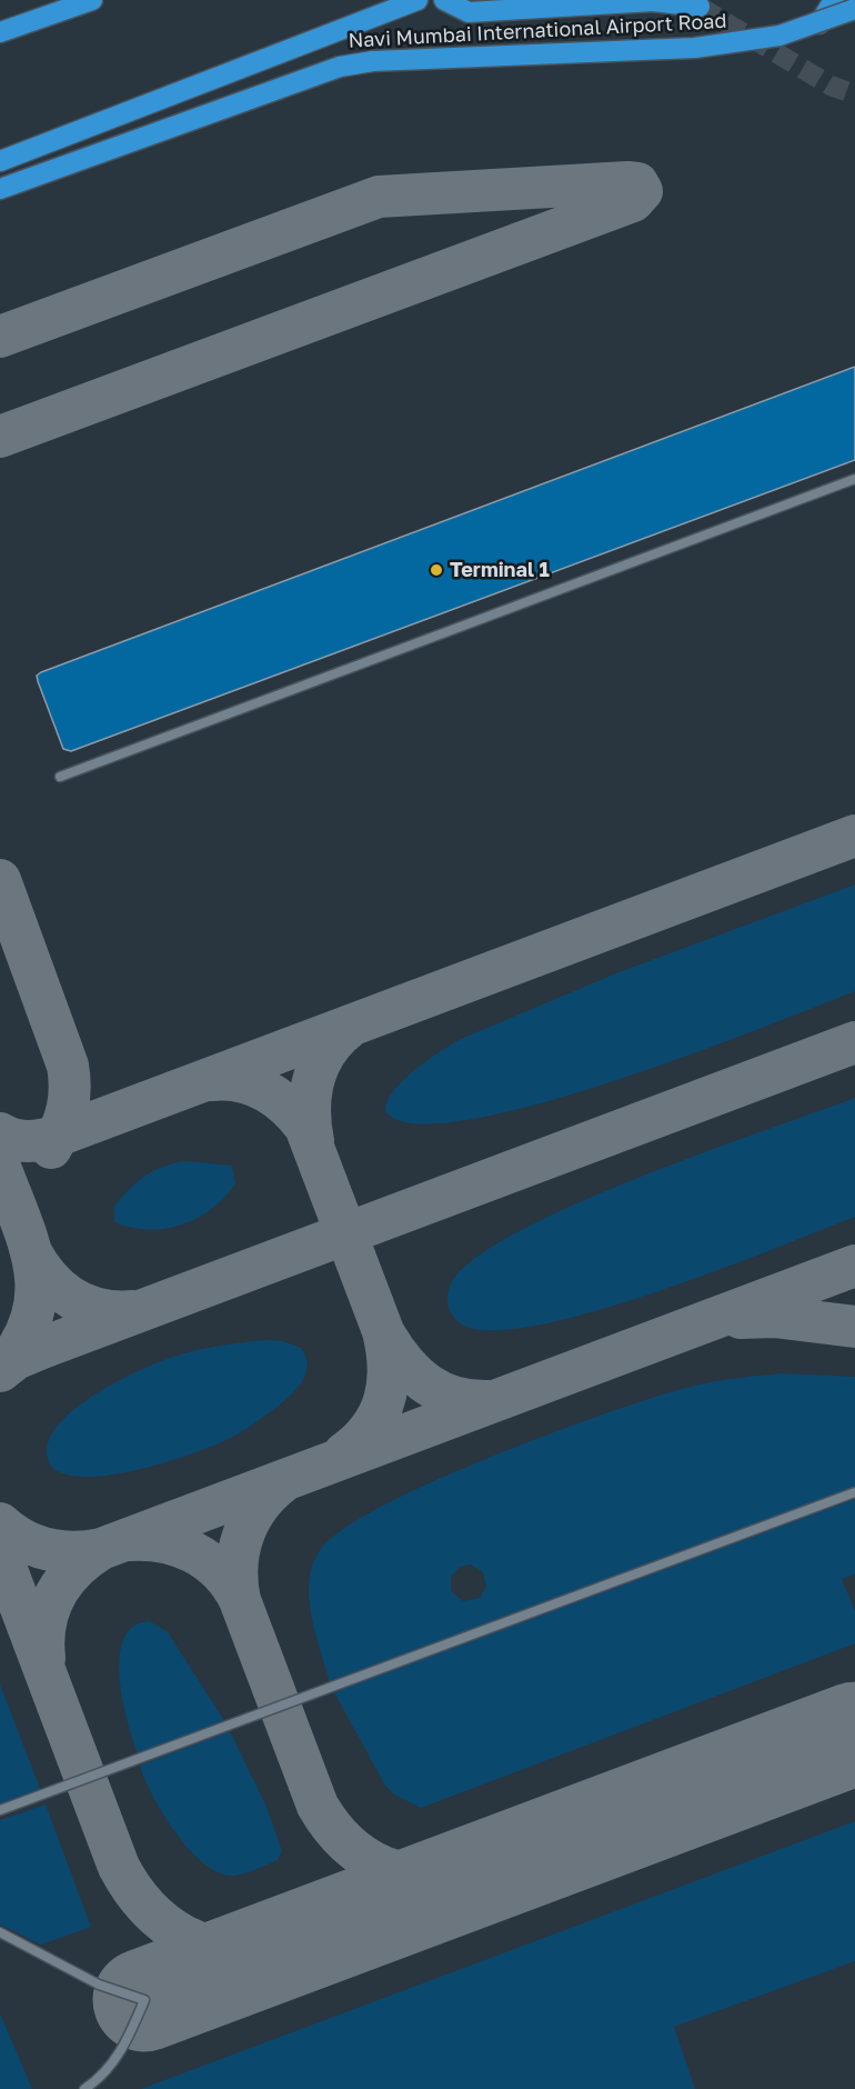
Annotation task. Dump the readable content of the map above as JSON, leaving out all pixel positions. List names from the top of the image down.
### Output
{
  "streets": {
    "highway": ["Navi Mumbai International Airport Road"]
  },
  "places": ["Terminal 1"]
}
